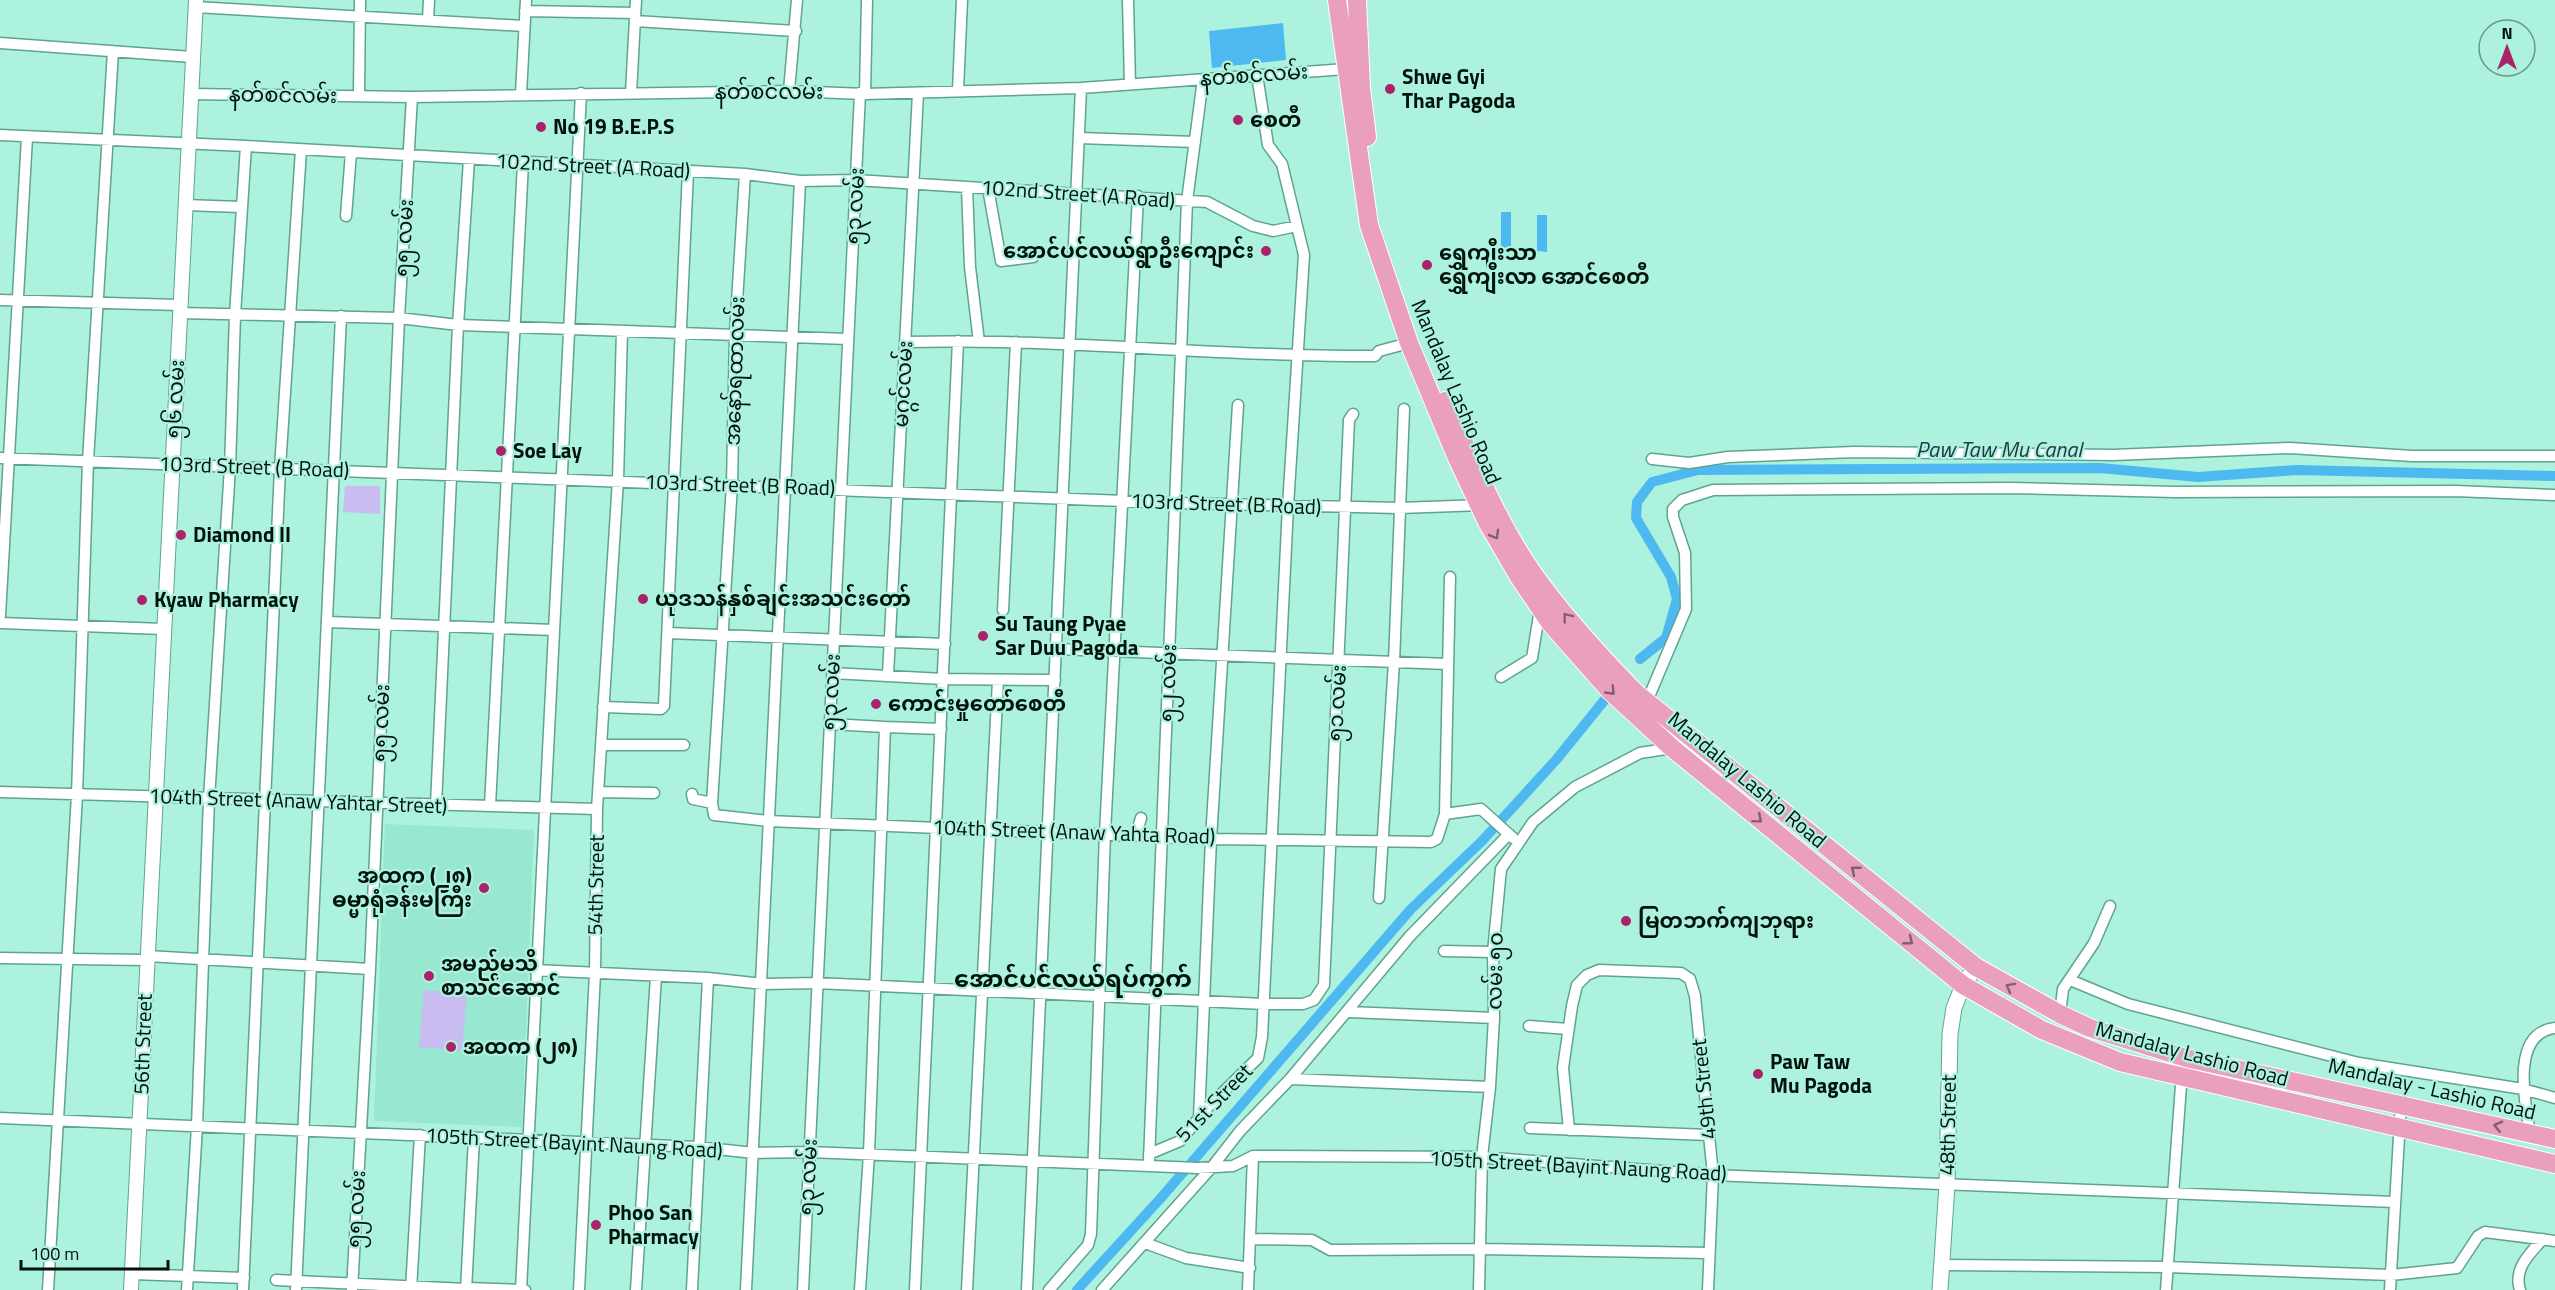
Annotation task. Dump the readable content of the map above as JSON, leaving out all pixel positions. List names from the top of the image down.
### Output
{
  "streets": {
    "highway": ["Mandalay Lashio Road", "Mandalay - Lashio Road"],
    "main road": ["48th Street"],
    "street": [
      "နတ်စင်လမ်း",
      "102nd Street (A Road)",
      "၅၃ လမ်း",
      "၅၅ လမ်း",
      "အနော်ရထာလမ်း",
      "မဂ္ဂင်လမ်း",
      "၅၆ လမ်း",
      "103rd Street (B Road)",
      "၅၂ လမ်း",
      "၅၁ လမ်း",
      "104th Street (Anaw Yahtar Street)",
      "104th Street (Anaw Yahta Road)",
      "54th Street",
      "လမ်း ၅၀",
      "56th Street",
      "49th Street",
      "51st Street",
      "105th Street (Bayint Naung Road)"
    ]
  },
  "crossings": [
    ["နတ်စင်လမ်း", "၅၃ လမ်း"],
    ["နတ်စင်လမ်း", "၅၅ လမ်း"],
    ["နတ်စင်လမ်း", "မဂ္ဂင်လမ်း"],
    ["နတ်စင်လမ်း", "Mandalay Lashio Road"],
    ["နတ်စင်လမ်း", "၅၆ လမ်း"],
    ["နတ်စင်လမ်း", "၅၂ လမ်း"],
    ["နတ်စင်လမ်း", "51st Street"],
    ["102nd Street (A Road)", "၅၃ လမ်း"],
    ["102nd Street (A Road)", "၅၅ လမ်း"],
    ["102nd Street (A Road)", "အနော်ရထာလမ်း"],
    ["102nd Street (A Road)", "မဂ္ဂင်လမ်း"],
    ["102nd Street (A Road)", "၅၆ လမ်း"],
    ["102nd Street (A Road)", "၅၂ လမ်း"],
    ["102nd Street (A Road)", "51st Street"],
    ["၅၃ လမ်း", "103rd Street (B Road)"],
    ["၅၃ လမ်း", "104th Street (Anaw Yahta Road)"],
    ["၅၃ လမ်း", "105th Street (Bayint Naung Road)"],
    ["၅၅ လမ်း", "103rd Street (B Road)"],
    ["၅၅ လမ်း", "104th Street (Anaw Yahtar Street)"],
    ["၅၅ လမ်း", "105th Street (Bayint Naung Road)"],
    ["အနော်ရထာလမ်း", "103rd Street (B Road)"],
    ["အနော်ရထာလမ်း", "104th Street (Anaw Yahta Road)"],
    ["မဂ္ဂင်လမ်း", "103rd Street (B Road)"],
    ["Mandalay Lashio Road", "103rd Street (B Road)"],
    ["Mandalay Lashio Road", "လမ်း ၅၀"],
    ["Mandalay Lashio Road", "Mandalay - Lashio Road"],
    ["Mandalay Lashio Road", "48th Street"],
    ["၅၆ လမ်း", "103rd Street (B Road)"],
    ["၅၆ လမ်း", "104th Street (Anaw Yahtar Street)"],
    ["၅၆ လမ်း", "56th Street"],
    ["103rd Street (B Road)", "၅၂ လမ်း"],
    ["103rd Street (B Road)", "၅၁ လမ်း"],
    ["103rd Street (B Road)", "54th Street"],
    ["103rd Street (B Road)", "Mandalay - Lashio Road"],
    ["103rd Street (B Road)", "51st Street"],
    ["၅၂ လမ်း", "104th Street (Anaw Yahta Road)"],
    ["၅၂ လမ်း", "51st Street"],
    ["၅၂ လမ်း", "105th Street (Bayint Naung Road)"],
    ["၅၁ လမ်း", "104th Street (Anaw Yahta Road)"],
    ["၅၁ လမ်း", "51st Street"],
    ["104th Street (Anaw Yahtar Street)", "54th Street"],
    ["104th Street (Anaw Yahtar Street)", "56th Street"],
    ["104th Street (Anaw Yahta Road)", "51st Street"],
    ["54th Street", "105th Street (Bayint Naung Road)"],
    ["လမ်း ၅၀", "105th Street (Bayint Naung Road)"],
    ["56th Street", "105th Street (Bayint Naung Road)"],
    ["49th Street", "105th Street (Bayint Naung Road)"],
    ["Mandalay - Lashio Road", "48th Street"],
    ["51st Street", "105th Street (Bayint Naung Road)"],
    ["48th Street", "105th Street (Bayint Naung Road)"]
  ],
  "one_way": ["Mandalay - Lashio Road"],
  "districts": ["အောင်ပင်လယ်ရပ်ကွက်"],
  "water": ["Paw Taw Mu Canal"],
  "places": [
    "Shwe Gyi Thar Pagoda",
    "စေတီ",
    "No 19 B.E.P.S",
    "အောင်ပင်လယ်ရွာဦးကျောင်း",
    "ရွှေကျီးသာ ရွှေကျီးလာ အောင်စေတီ",
    "Soe Lay",
    "Diamond II",
    "ယုဒသန်နှစ်ချင်းအသင်းတော်",
    "Kyaw Pharmacy",
    "Su Taung Pyae Sar Duu Pagoda",
    "ကောင်းမှုတော်စေတီ",
    "အထက (၂၈) ဓမ္မာရုံခန်းမကြီး",
    "မြတဘက်ကျဘုရား",
    "အမည်မသိ စာသင်ဆောင်",
    "အထက (၂၈)",
    "Paw Taw Mu Pagoda",
    "Phoo San Pharmacy"
  ],
  "scale_bar": "100 m",
  "north": "top"
}
